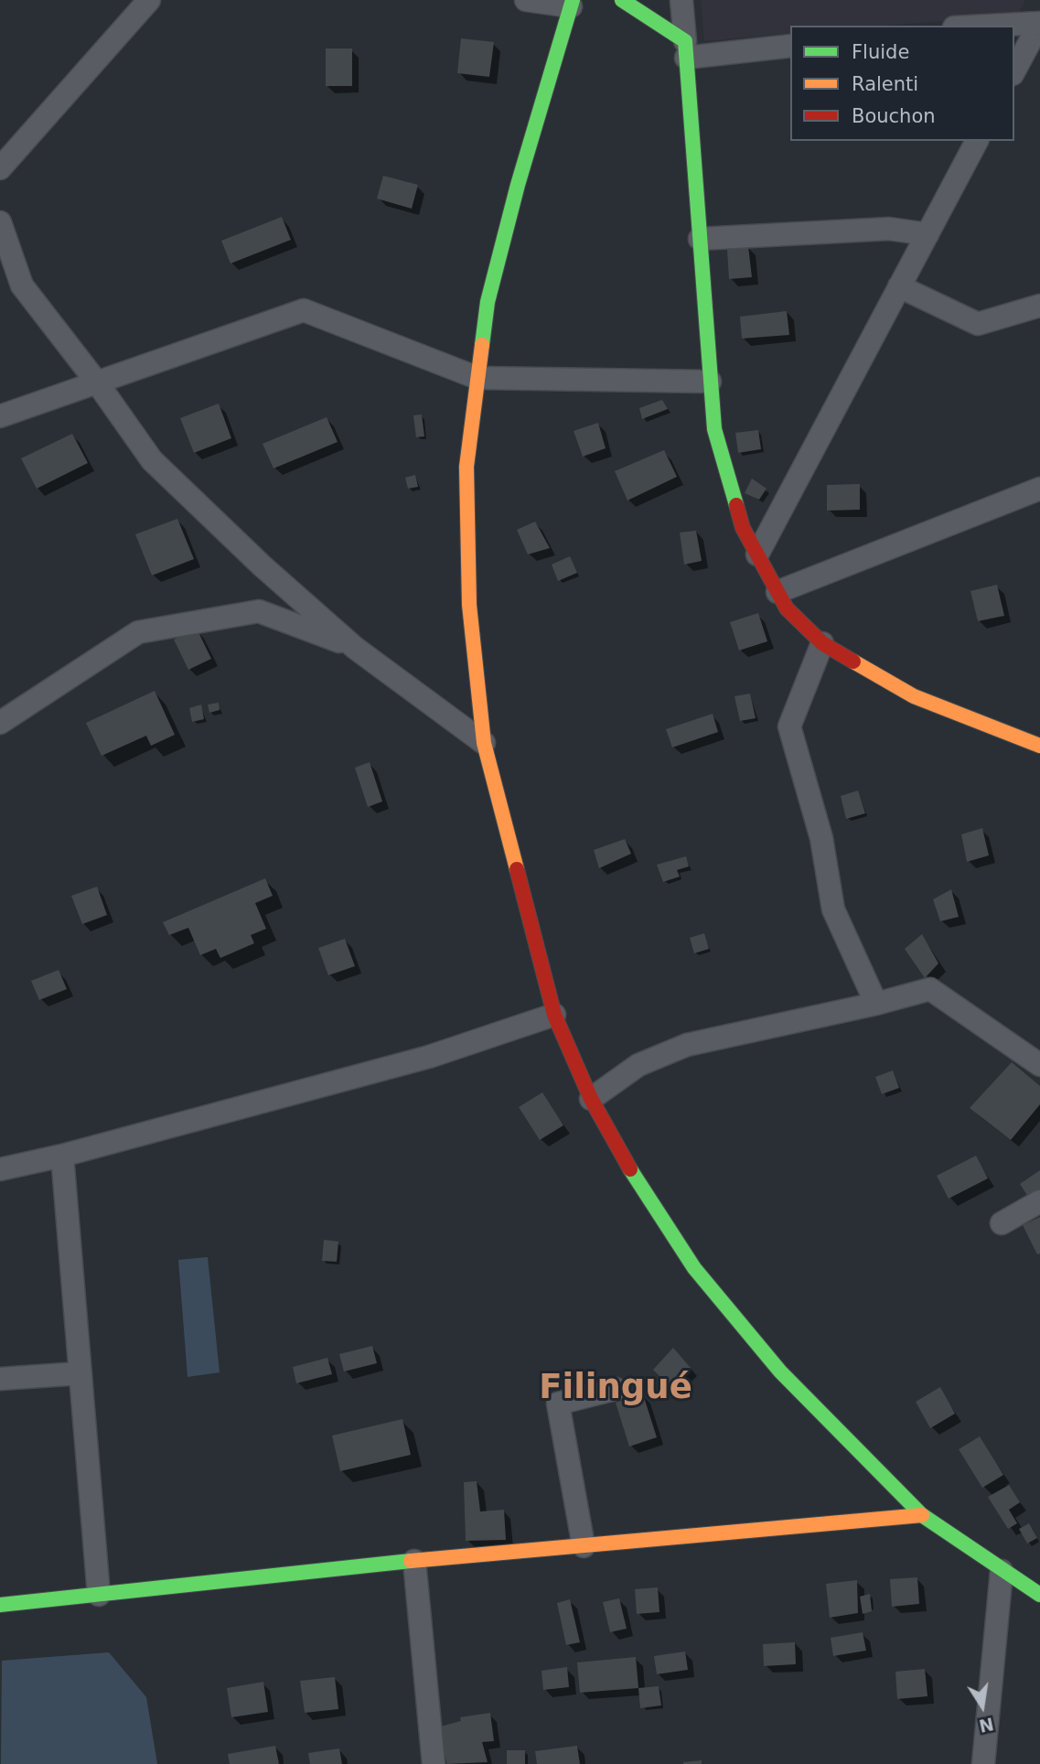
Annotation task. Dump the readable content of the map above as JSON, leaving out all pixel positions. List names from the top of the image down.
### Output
{
  "districts": ["Filingué"],
  "legend": ["Fluide", "Ralenti", "Bouchon"],
  "north": "bottom"
}
